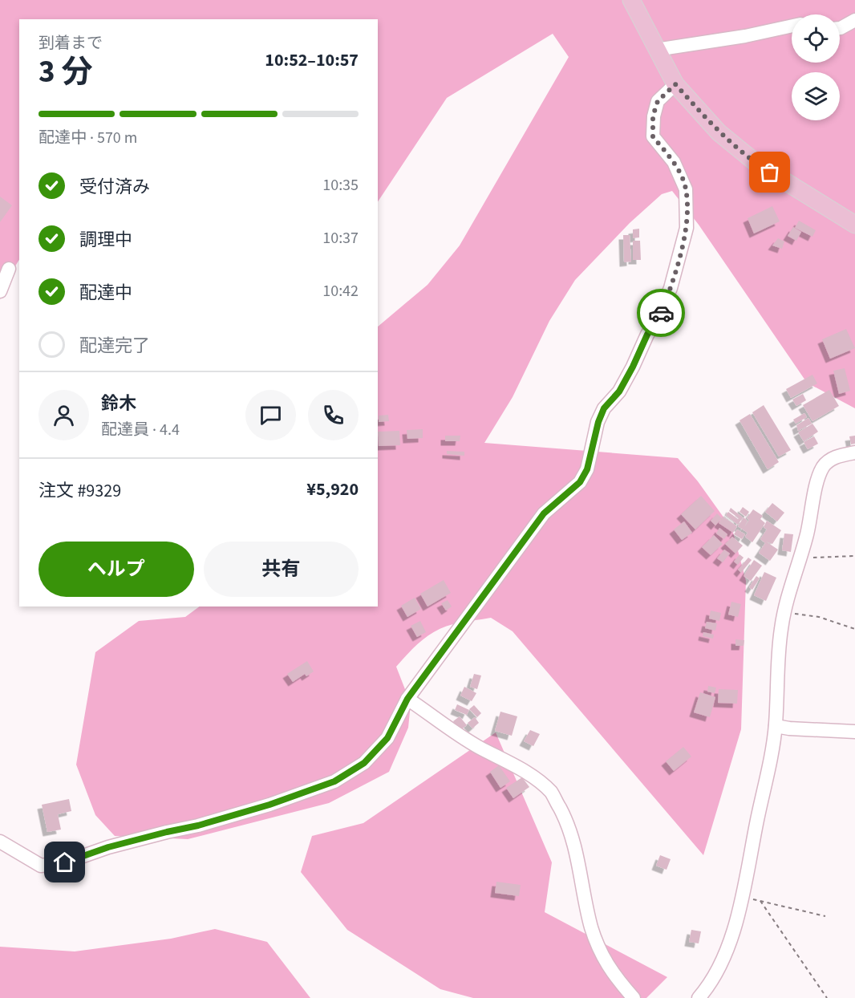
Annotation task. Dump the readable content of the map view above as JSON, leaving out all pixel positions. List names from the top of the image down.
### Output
{
  "page": {
    "heading": ["3 分", "到着まで", "10:52–10:57"],
    "panel": [
      "鈴木",
      "配達員 · 4.4",
      "注文 #9329",
      "¥5,920"
    ],
    "bar": "配達中 · 570 m",
    "list": [
      ["受付済み", "10:35"],
      ["調理中", "10:37"],
      ["配達中", "10:42"],
      "配達完了"
    ],
    "buttons": ["ヘルプ", "共有"]
  }
}
